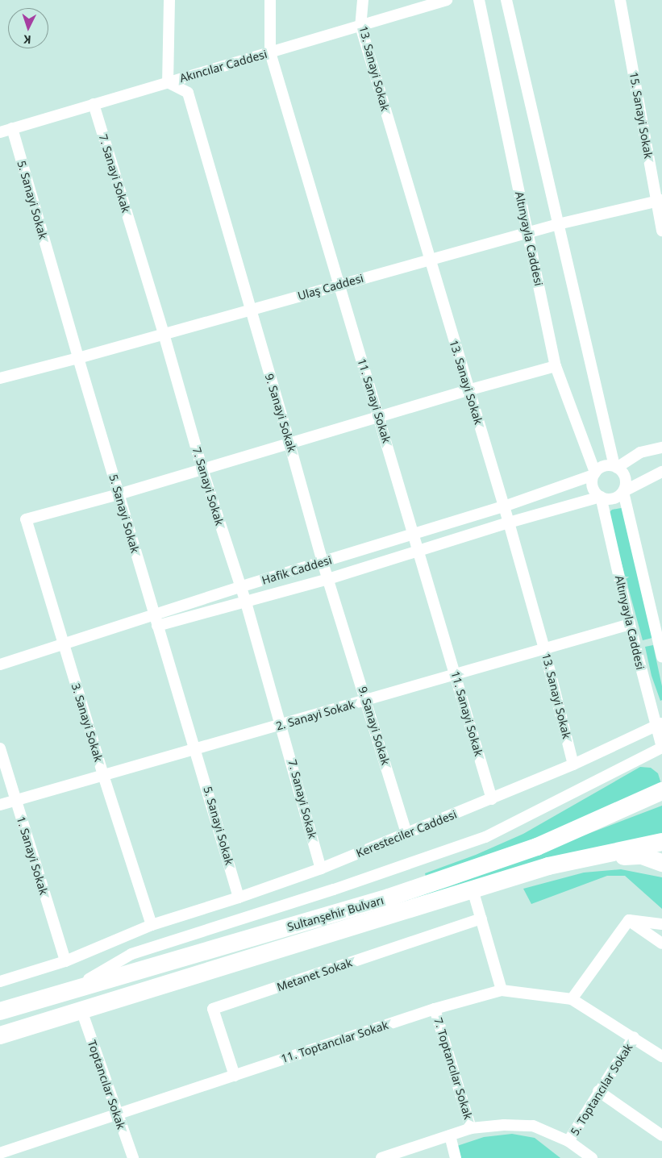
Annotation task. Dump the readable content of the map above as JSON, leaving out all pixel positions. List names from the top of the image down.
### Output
{
  "streets": {
    "highway": ["Sultanşehir Bulvarı"],
    "street": [
      "Akıncılar Caddesi",
      "13. Sanayi Sokak",
      "15. Sanayi Sokak",
      "7. Sanayi Sokak",
      "5. Sanayi Sokak",
      "Altınyayla Caddesi",
      "Ulaş Caddesi",
      "11. Sanayi Sokak",
      "9. Sanayi Sokak",
      "Hafik Caddesi",
      "2. Sanayi Sokak",
      "3. Sanayi Sokak",
      "Keresteciler Caddesi",
      "1. Sanayi Sokak",
      "Metanet Sokak",
      "11. Toptancılar Sokak",
      "7. Toptancılar Sokak",
      "Toptancılar Sokak",
      "5. Toptancılar Sokak"
    ]
  },
  "crossings": [
    ["Akıncılar Caddesi", "13. Sanayi Sokak"],
    ["Akıncılar Caddesi", "7. Sanayi Sokak"],
    ["Akıncılar Caddesi", "5. Sanayi Sokak"],
    ["Akıncılar Caddesi", "11. Sanayi Sokak"],
    ["Akıncılar Caddesi", "9. Sanayi Sokak"],
    ["13. Sanayi Sokak", "Ulaş Caddesi"],
    ["13. Sanayi Sokak", "Hafik Caddesi"],
    ["13. Sanayi Sokak", "2. Sanayi Sokak"],
    ["13. Sanayi Sokak", "Keresteciler Caddesi"],
    ["15. Sanayi Sokak", "Ulaş Caddesi"],
    ["7. Sanayi Sokak", "Ulaş Caddesi"],
    ["7. Sanayi Sokak", "Hafik Caddesi"],
    ["7. Sanayi Sokak", "2. Sanayi Sokak"],
    ["7. Sanayi Sokak", "Keresteciler Caddesi"],
    ["5. Sanayi Sokak", "Ulaş Caddesi"],
    ["5. Sanayi Sokak", "Hafik Caddesi"],
    ["5. Sanayi Sokak", "2. Sanayi Sokak"],
    ["5. Sanayi Sokak", "3. Sanayi Sokak"],
    ["5. Sanayi Sokak", "Keresteciler Caddesi"],
    ["Altınyayla Caddesi", "Ulaş Caddesi"],
    ["Altınyayla Caddesi", "Hafik Caddesi"],
    ["Altınyayla Caddesi", "2. Sanayi Sokak"],
    ["Altınyayla Caddesi", "Keresteciler Caddesi"],
    ["Ulaş Caddesi", "11. Sanayi Sokak"],
    ["Ulaş Caddesi", "9. Sanayi Sokak"],
    ["11. Sanayi Sokak", "Hafik Caddesi"],
    ["11. Sanayi Sokak", "2. Sanayi Sokak"],
    ["11. Sanayi Sokak", "Keresteciler Caddesi"],
    ["9. Sanayi Sokak", "Hafik Caddesi"],
    ["9. Sanayi Sokak", "2. Sanayi Sokak"],
    ["9. Sanayi Sokak", "Keresteciler Caddesi"],
    ["Hafik Caddesi", "3. Sanayi Sokak"],
    ["2. Sanayi Sokak", "3. Sanayi Sokak"],
    ["2. Sanayi Sokak", "1. Sanayi Sokak"],
    ["3. Sanayi Sokak", "Keresteciler Caddesi"],
    ["Keresteciler Caddesi", "1. Sanayi Sokak"],
    ["Sultanşehir Bulvarı", "Toptancılar Sokak"],
    ["Metanet Sokak", "11. Toptancılar Sokak"],
    ["11. Toptancılar Sokak", "7. Toptancılar Sokak"],
    ["11. Toptancılar Sokak", "Toptancılar Sokak"],
    ["11. Toptancılar Sokak", "5. Toptancılar Sokak"]
  ],
  "north": "bottom"
}
